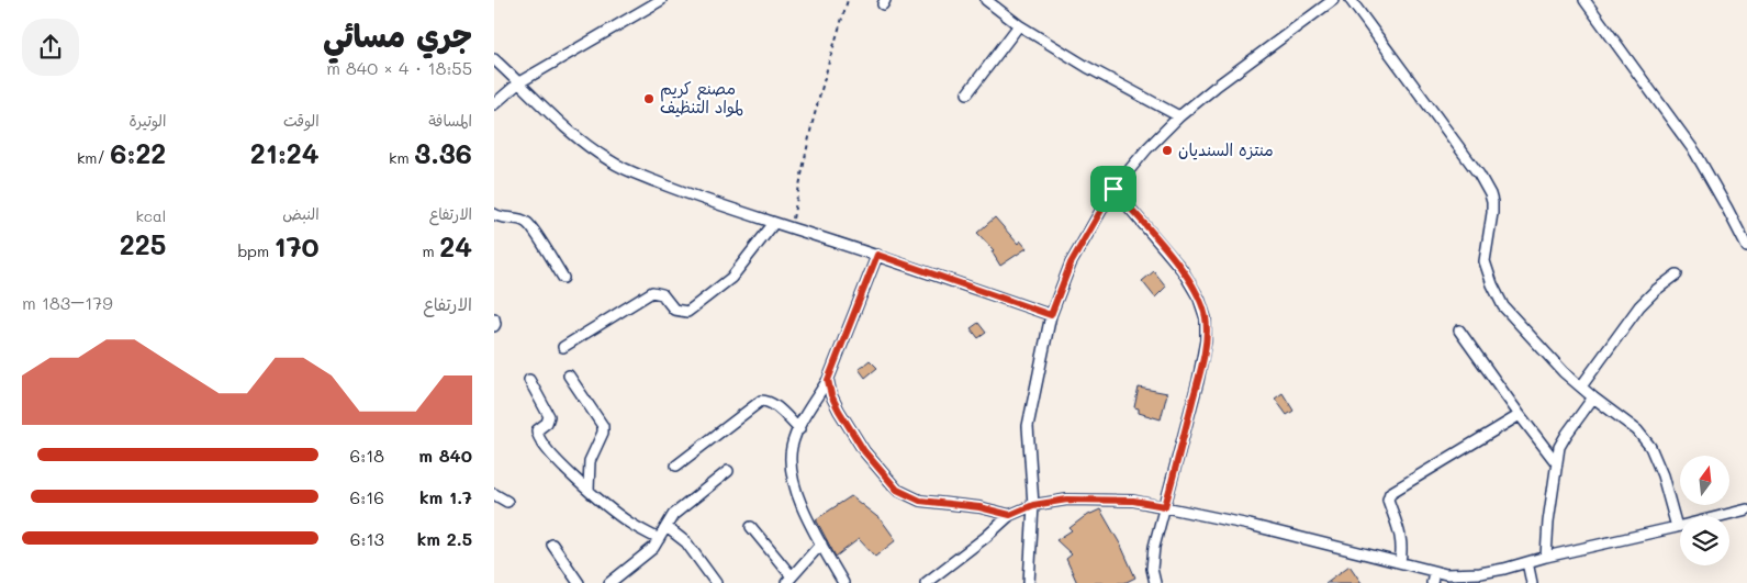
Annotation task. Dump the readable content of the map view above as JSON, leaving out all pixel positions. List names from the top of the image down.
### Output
{
  "places": ["مصنع كريم لمواد التنظيف", "منتزه السنديان"],
  "north": "top",
  "page": {
    "heading": ["جري مسائي", "18:55 · 4 × 840 m"],
    "stats": [
      ["المسافة", "3.36 km"],
      ["الوقت", "21:24"],
      ["الوتيرة", "6:22 /km"],
      ["الارتفاع", "24 m"],
      ["النبض", "170 bpm"],
      ["kcal", "225"]
    ],
    "chart": ["الارتفاع", "179–183 m"],
    "list": [
      {
        "name": "840 m",
        "note": "6:18"
      },
      {
        "name": "1.7 km",
        "note": "6:16"
      },
      {
        "name": "2.5 km",
        "note": "6:13"
      }
    ]
  }
}
